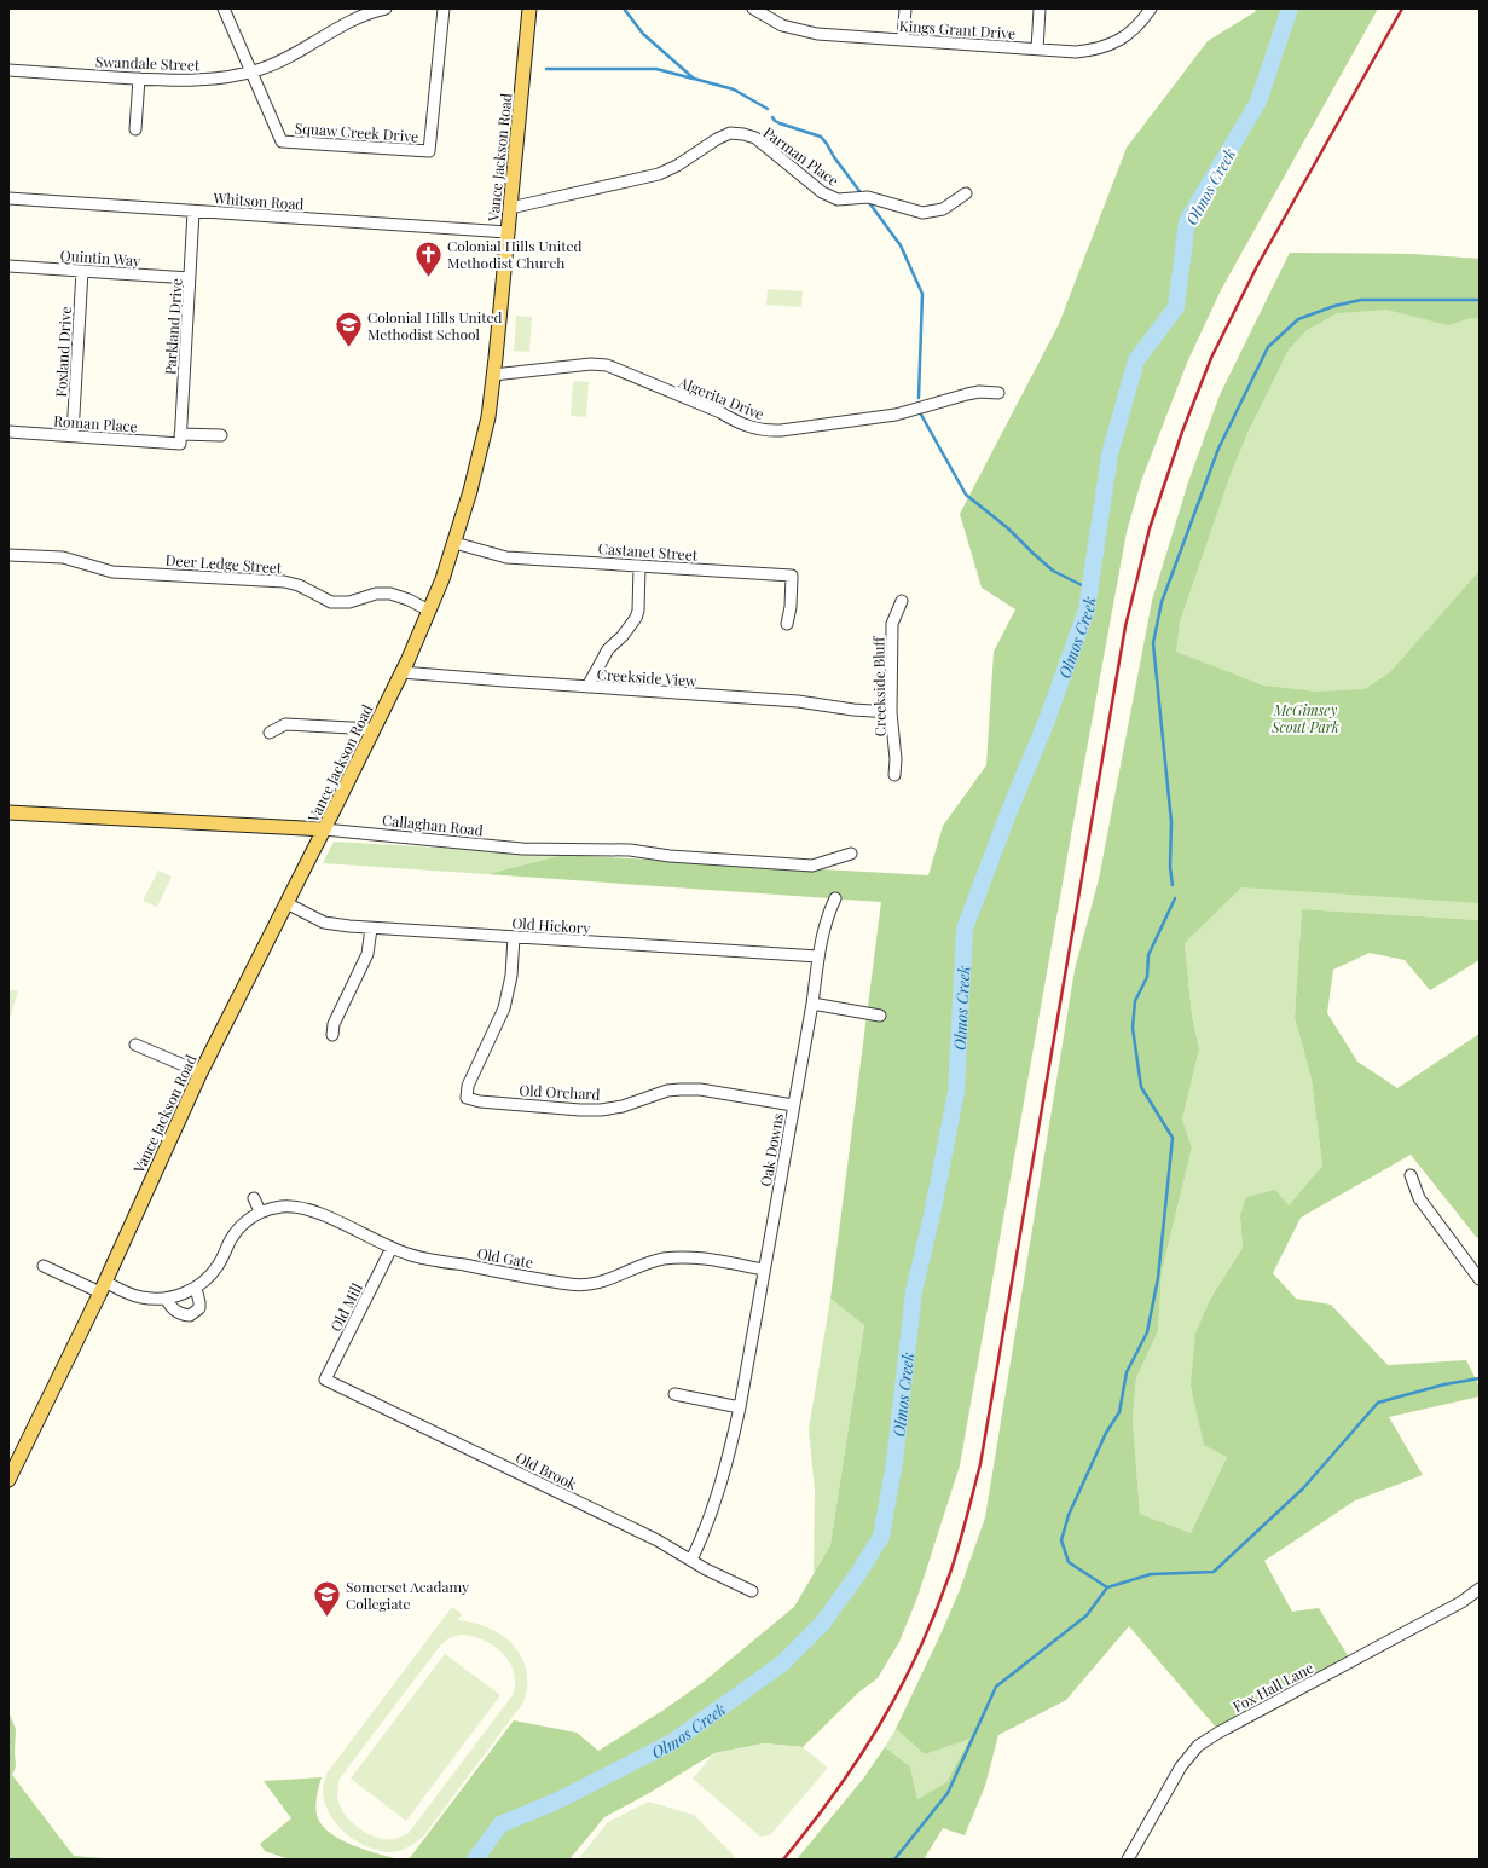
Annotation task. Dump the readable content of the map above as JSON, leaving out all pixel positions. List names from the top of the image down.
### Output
{
  "streets": {
    "main road": ["Vance Jackson Road", "Callaghan Road"],
    "street": [
      "Kings Grant Drive",
      "Swandale Street",
      "Squaw Creek Drive",
      "Parman Place",
      "Whitson Road",
      "Quintin Way",
      "Parkland Drive",
      "Foxland Drive",
      "Algerita Drive",
      "Roman Place",
      "Castanet Street",
      "Deer Ledge Street",
      "Creekside View",
      "Creekside Bluff",
      "Old Hickory",
      "Old Orchard",
      "Oak Downs",
      "Old Gate",
      "Old Mill",
      "Old Brook",
      "Fox Hall Lane"
    ]
  },
  "crossings": [
    ["Swandale Street", "Squaw Creek Drive"],
    ["Parman Place", "Vance Jackson Road"],
    ["Vance Jackson Road", "Whitson Road"],
    ["Vance Jackson Road", "Algerita Drive"],
    ["Vance Jackson Road", "Castanet Street"],
    ["Vance Jackson Road", "Deer Ledge Street"],
    ["Vance Jackson Road", "Creekside View"],
    ["Vance Jackson Road", "Callaghan Road"],
    ["Vance Jackson Road", "Old Hickory"],
    ["Whitson Road", "Parkland Drive"],
    ["Quintin Way", "Parkland Drive"],
    ["Quintin Way", "Foxland Drive"],
    ["Parkland Drive", "Roman Place"],
    ["Foxland Drive", "Roman Place"],
    ["Creekside View", "Creekside Bluff"],
    ["Old Hickory", "Old Orchard"],
    ["Old Hickory", "Oak Downs"],
    ["Old Orchard", "Oak Downs"],
    ["Oak Downs", "Old Gate"],
    ["Oak Downs", "Old Brook"],
    ["Old Gate", "Old Mill"],
    ["Old Mill", "Old Brook"]
  ],
  "water": ["Olmos Creek"],
  "parks": ["McGimsey Scout Park"],
  "places": {
    "church": ["Colonial Hills United Methodist Church"],
    "school or university": ["Colonial Hills United Methodist School", "Somerset Acadamy Collegiate"]
  }
}
